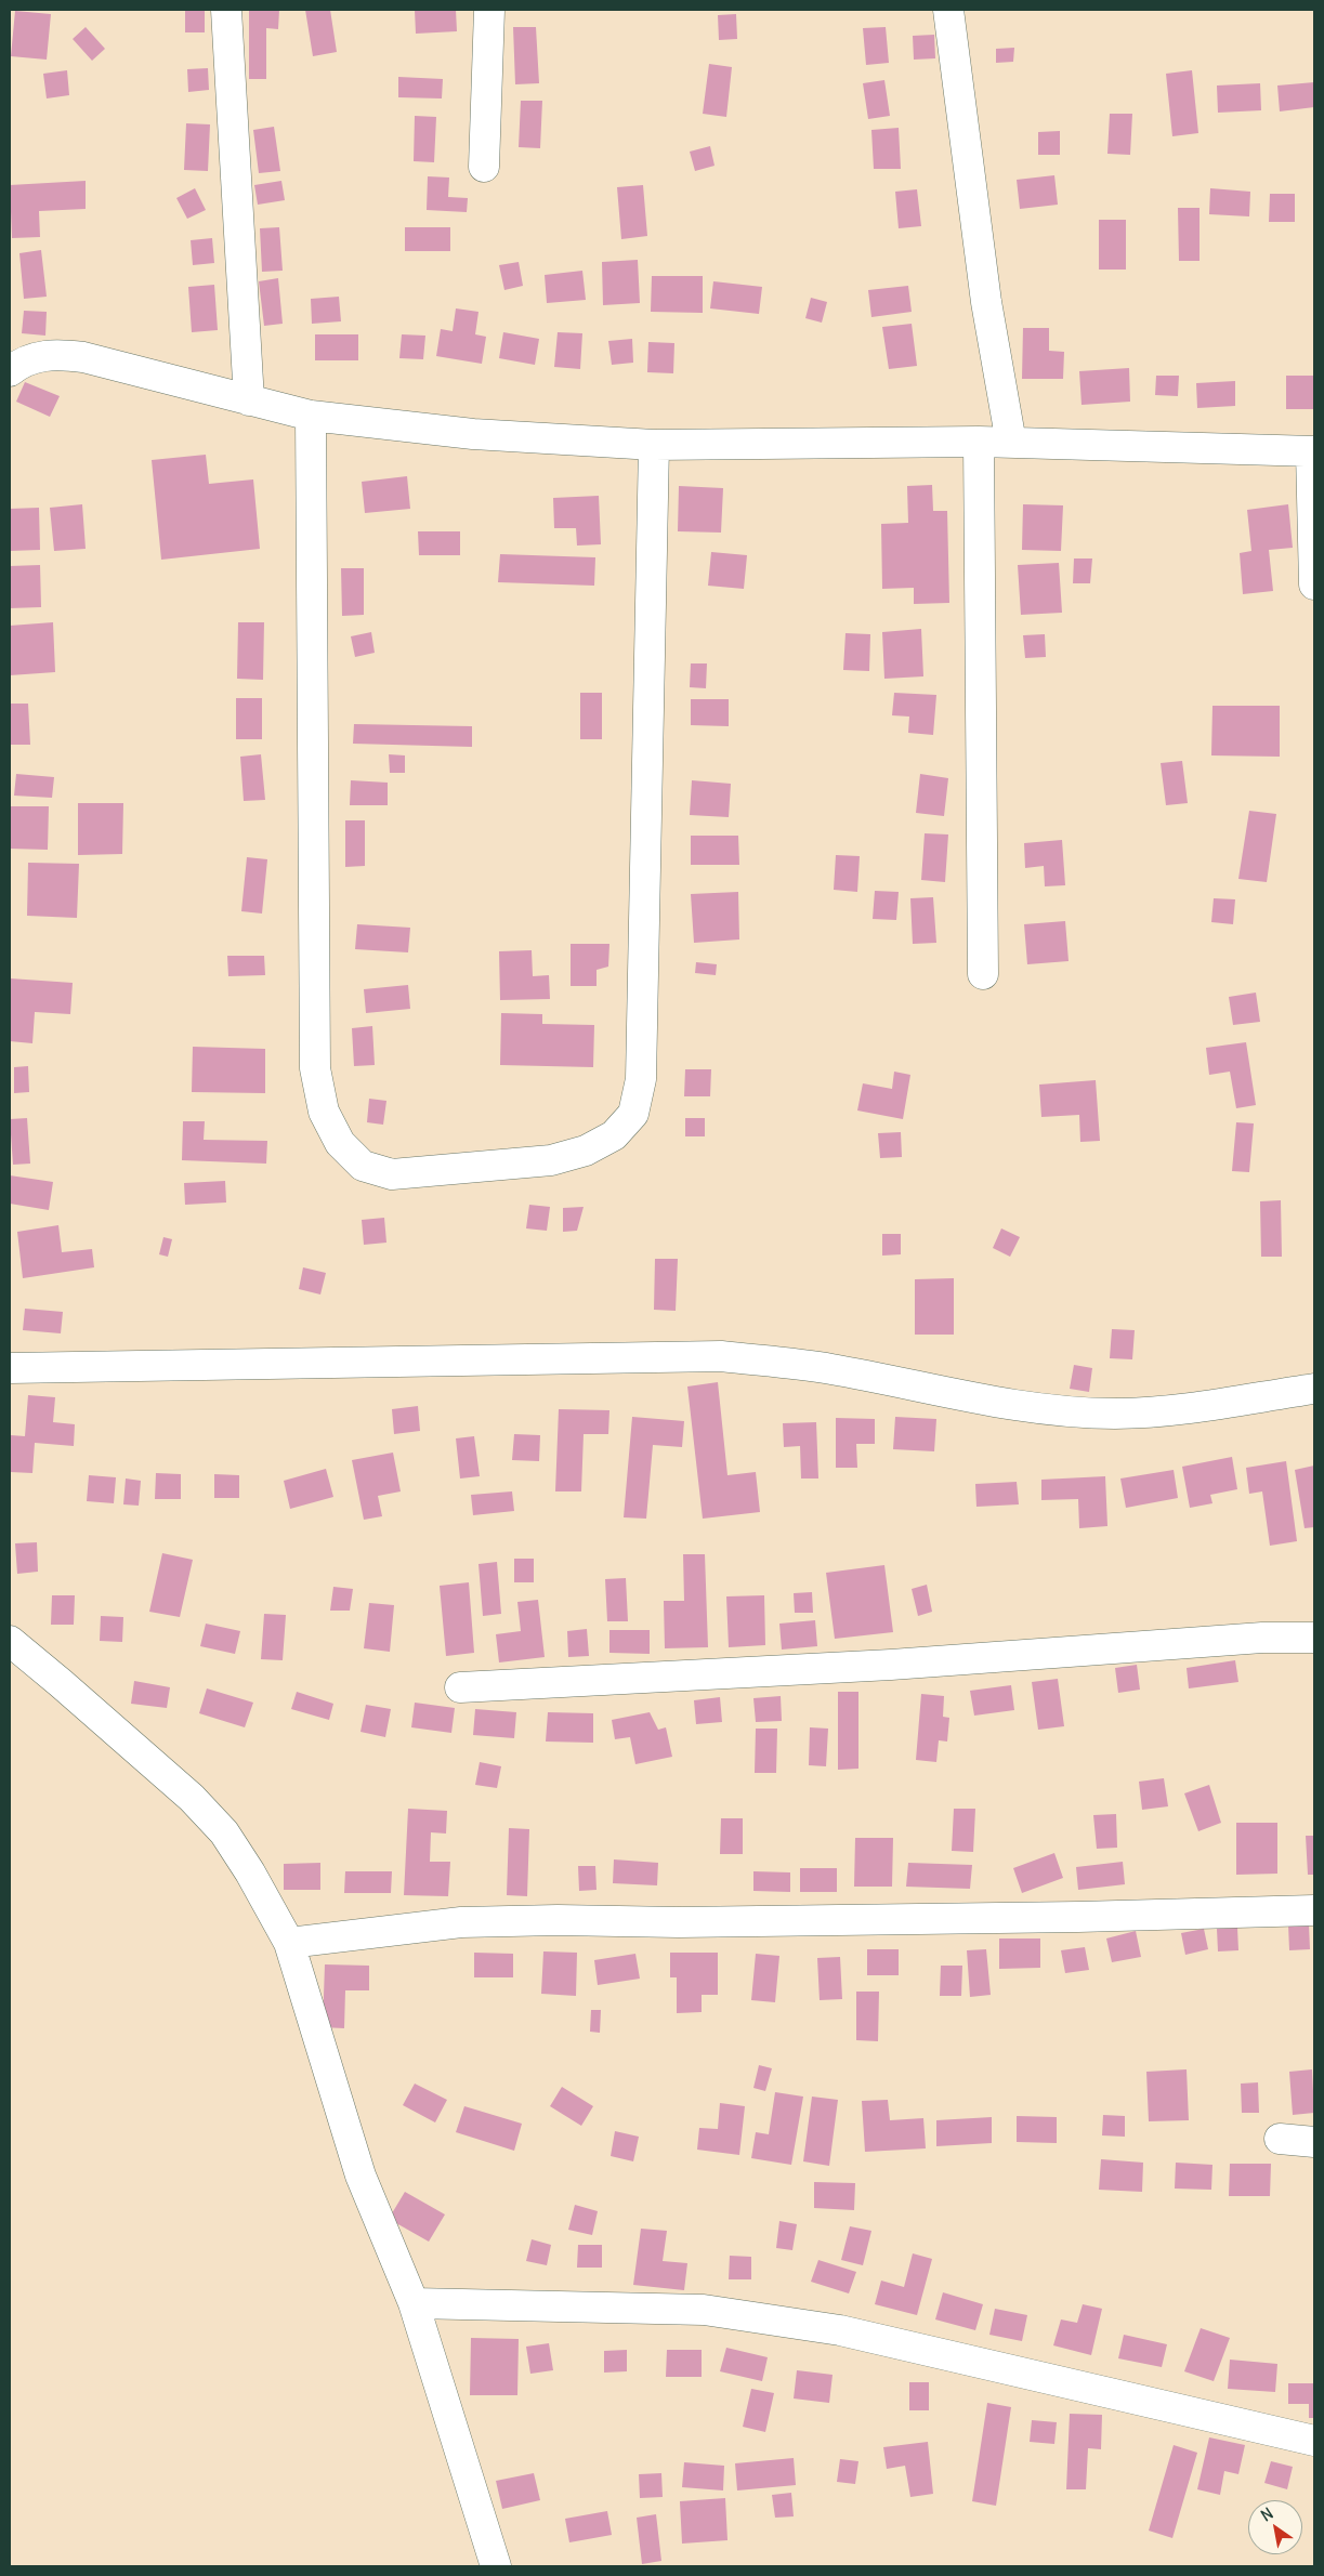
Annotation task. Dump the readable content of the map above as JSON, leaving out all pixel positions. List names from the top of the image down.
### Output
{
  "north": "top left"
}
